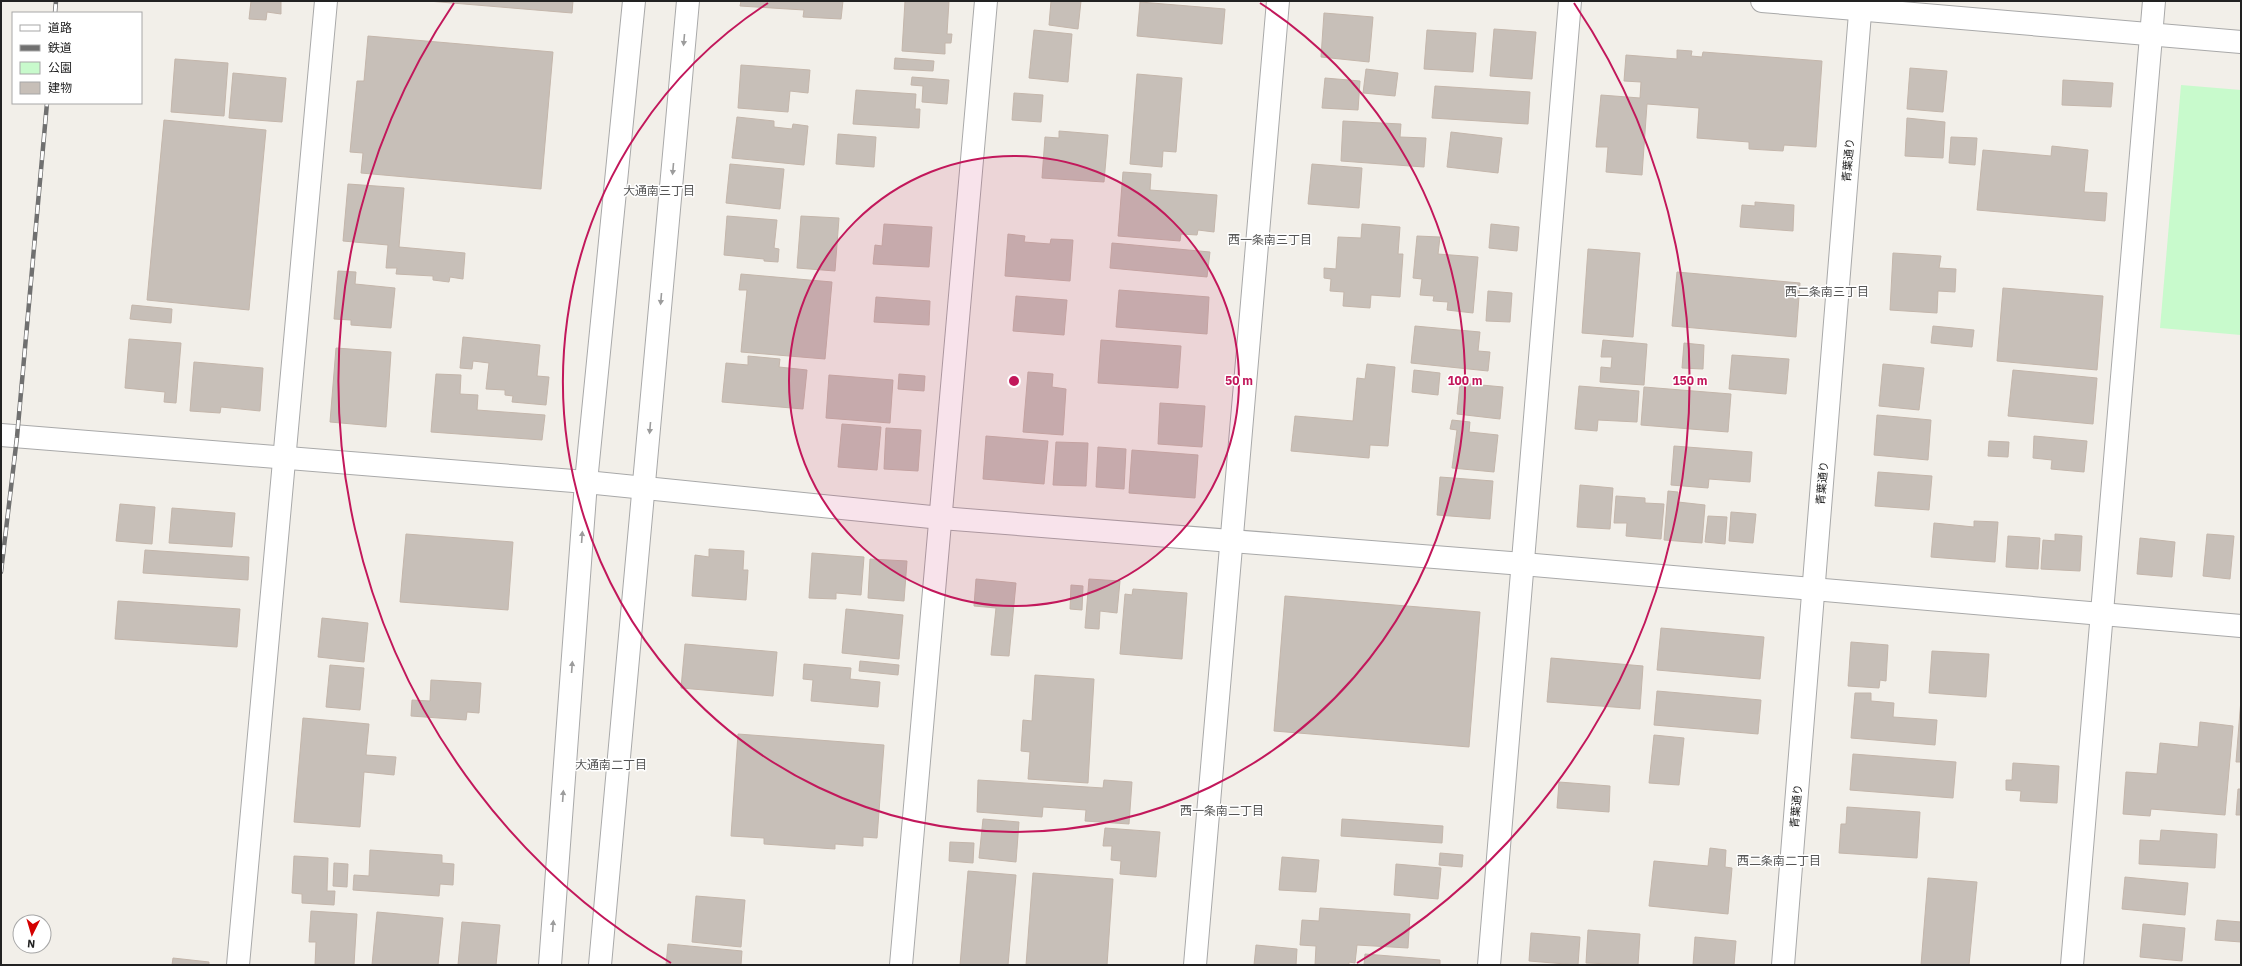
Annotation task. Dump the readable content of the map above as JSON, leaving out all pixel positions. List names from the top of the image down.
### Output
{
  "streets": {
    "street": ["青葉通り"]
  },
  "districts": [
    "大通南三丁目",
    "西一条南三丁目",
    "西二条南三丁目",
    "大通南二丁目",
    "西一条南二丁目",
    "西二条南二丁目"
  ],
  "legend": [
    "道路",
    "鉄道",
    "公園",
    "建物"
  ],
  "north": "bottom",
  "rings": ["50 m", "100 m", "150 m"]
}
